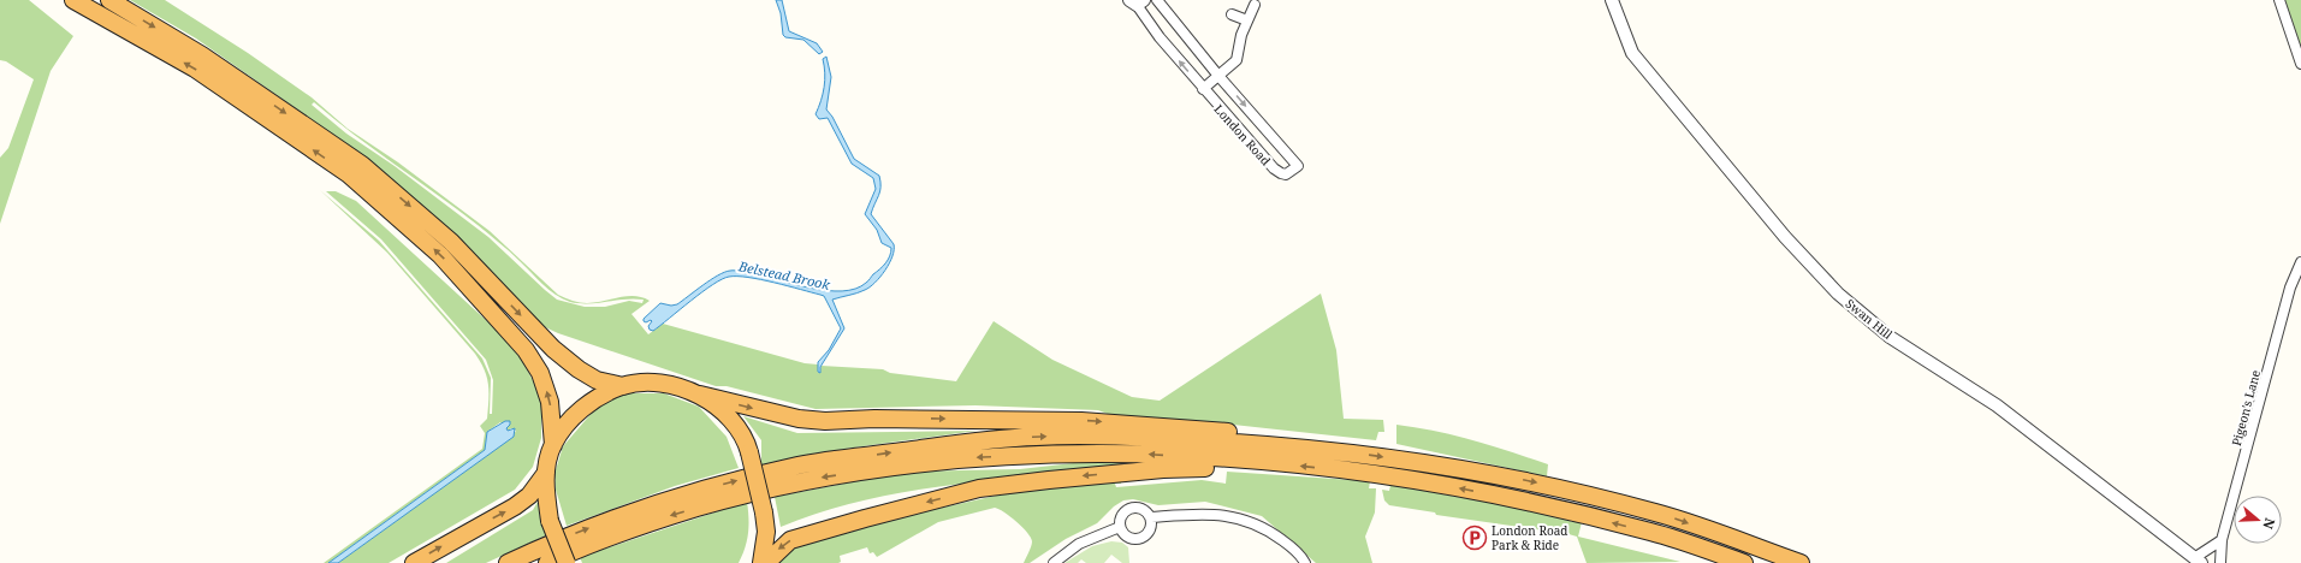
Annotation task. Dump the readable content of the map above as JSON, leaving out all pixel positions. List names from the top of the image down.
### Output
{
  "streets": {
    "street": ["London Road", "Swan Hill", "Pigeon's Lane"]
  },
  "water": ["Belstead Brook"],
  "places": {
    "parking": ["London Road Park & Ride"]
  },
  "north": "right"
}
